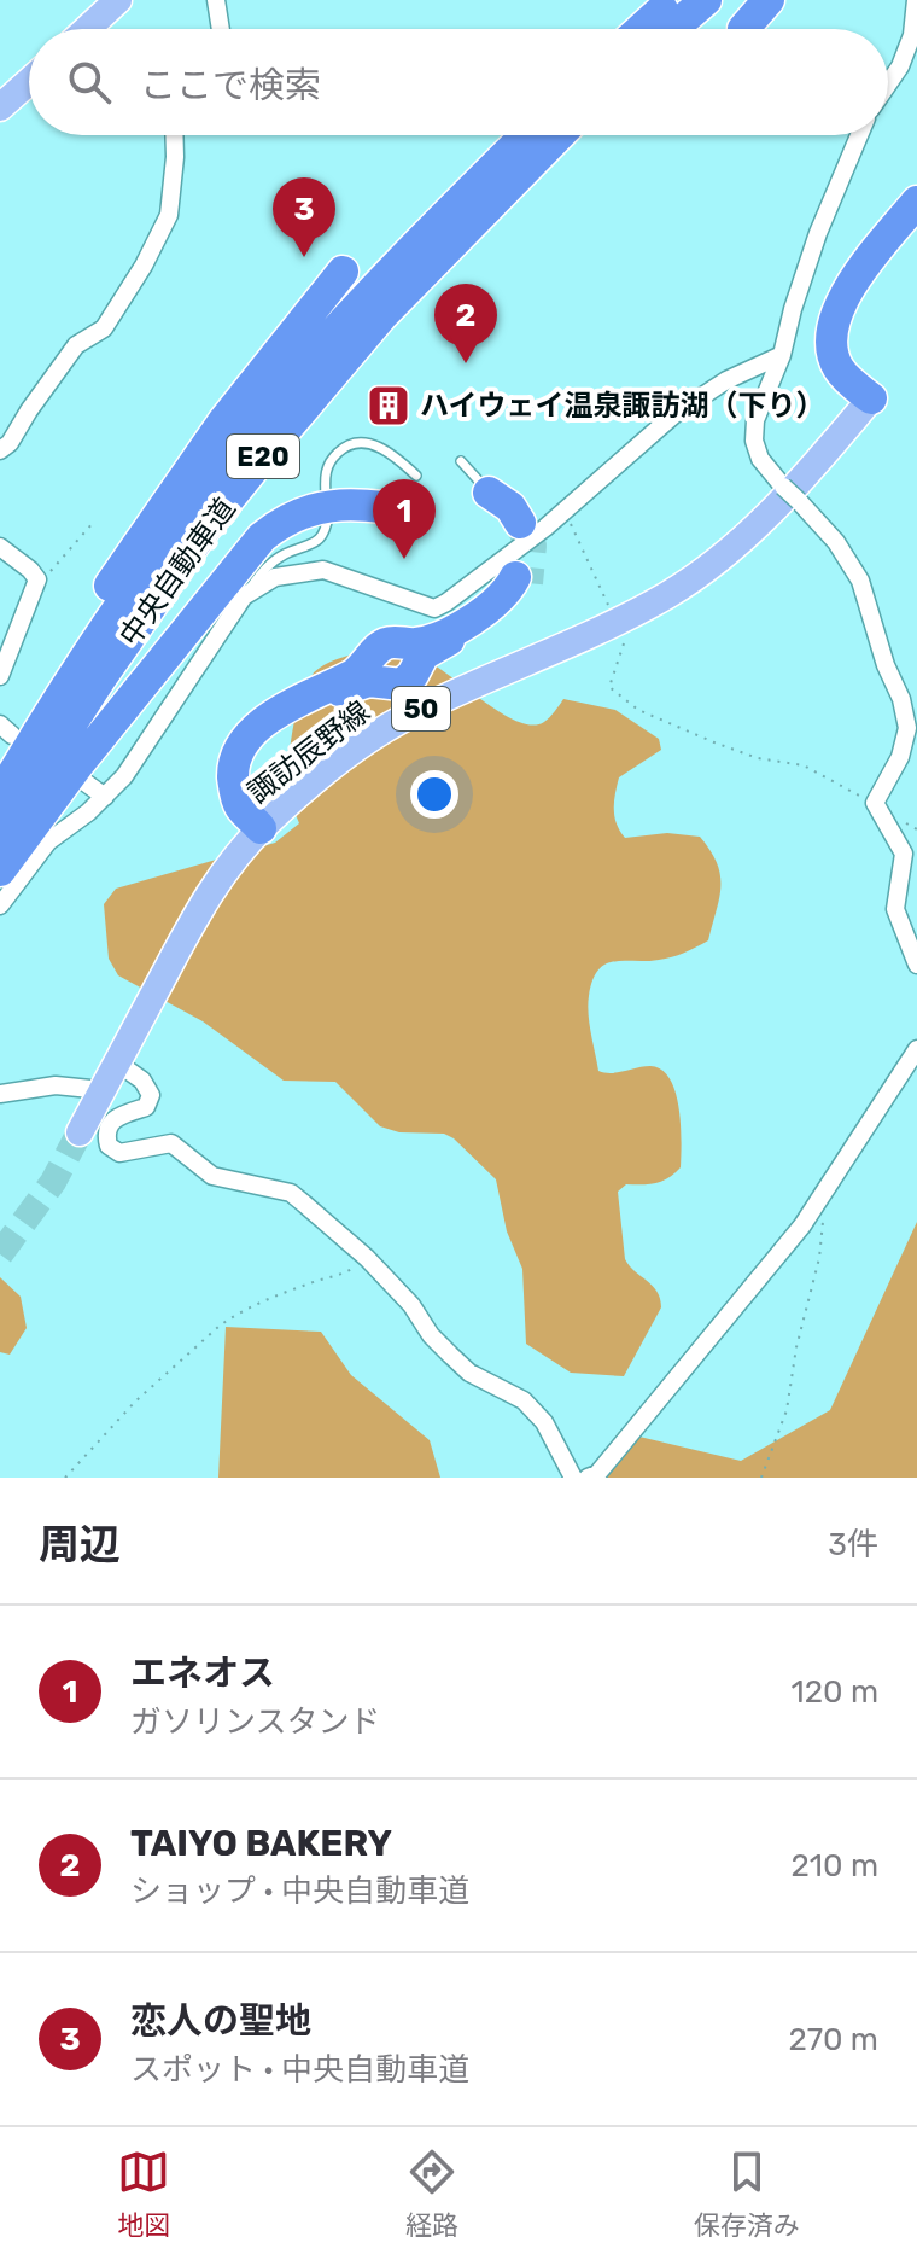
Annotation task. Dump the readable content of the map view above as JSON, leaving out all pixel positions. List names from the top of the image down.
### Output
{
  "streets": {
    "highway": ["E20", "中央自動車道"],
    "main road": ["50", "諏訪辰野線"]
  },
  "places": {
    "building": ["ハイウェイ温泉諏訪湖（下り）"]
  },
  "page": {
    "search": "ここで検索",
    "pins": ["3", "2", "1"],
    "heading": ["周辺", "3件"],
    "list": [
      {
        "mark": "1",
        "name": "エネオス",
        "note": "ガソリンスタンド",
        "value": "120 m"
      },
      {
        "mark": "2",
        "name": "TAIYO BAKERY",
        "note": "ショップ · 中央自動車道",
        "value": "210 m"
      },
      {
        "mark": "3",
        "name": "恋人の聖地",
        "note": "スポット · 中央自動車道",
        "value": "270 m"
      }
    ],
    "nav": ["地図", "経路", "保存済み"]
  }
}
